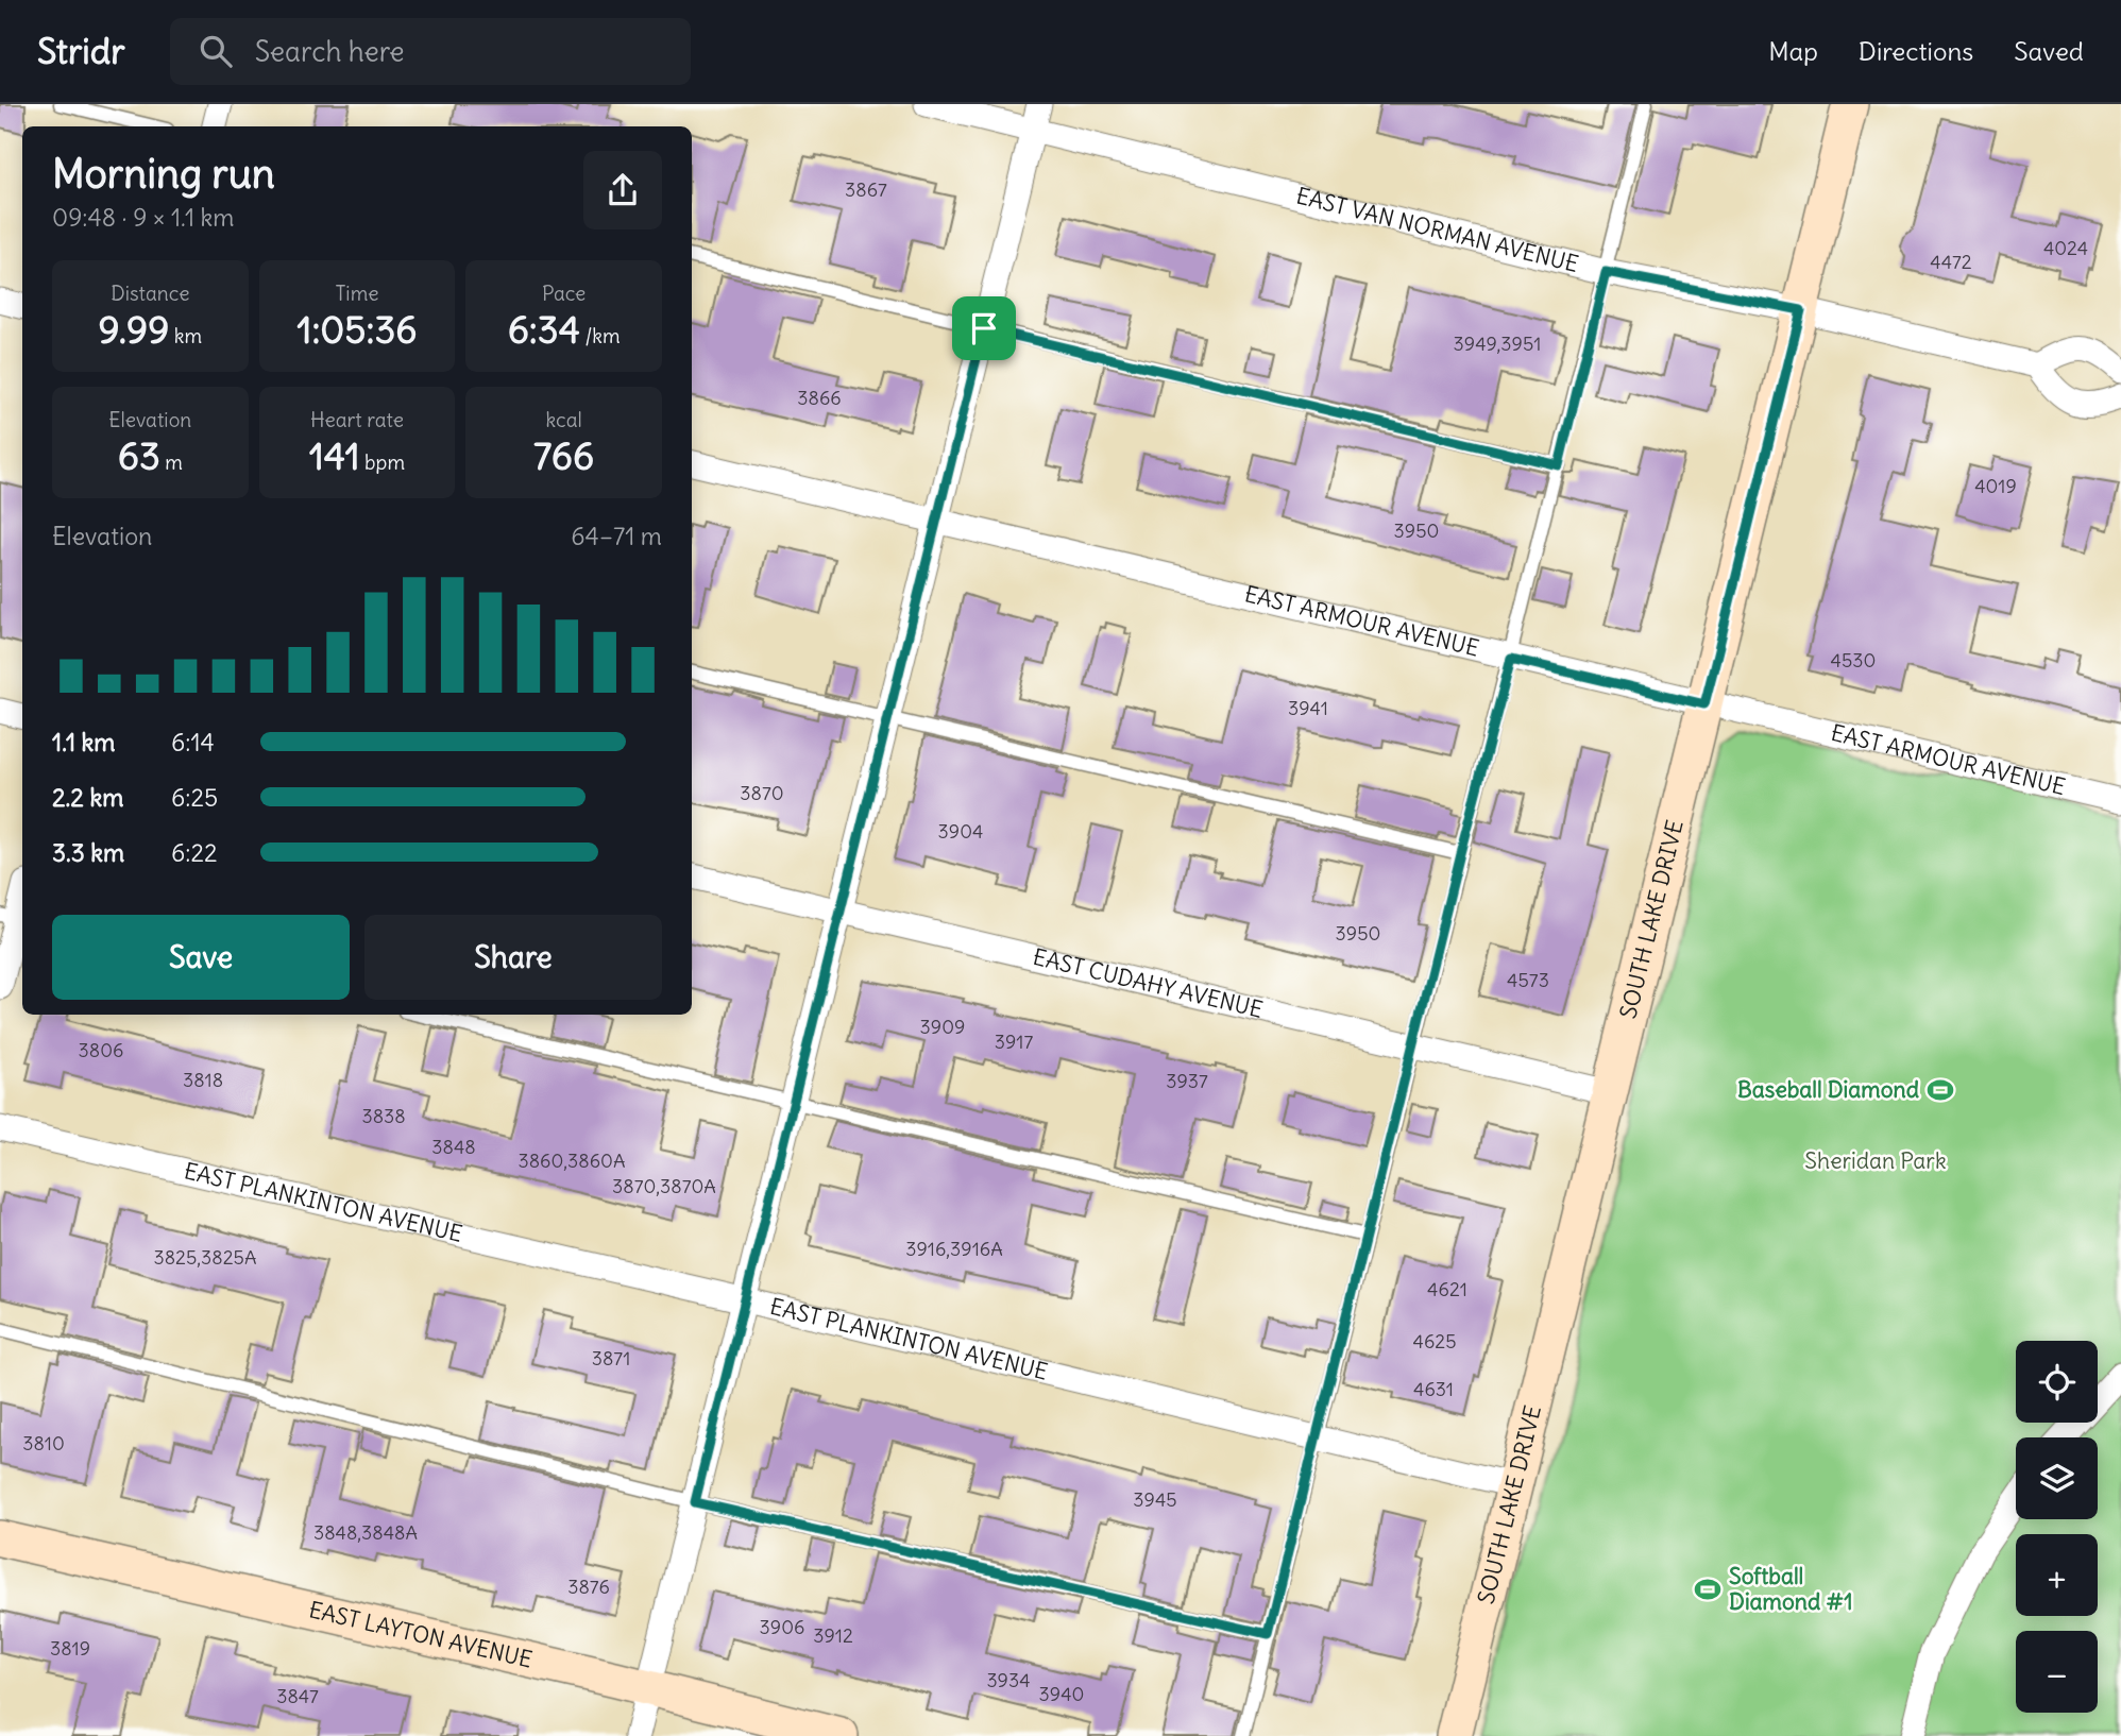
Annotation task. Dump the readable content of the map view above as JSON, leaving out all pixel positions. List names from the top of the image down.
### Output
{
  "streets": {
    "main road": ["SOUTH LAKE DRIVE", "EAST LAYTON AVENUE"],
    "street": [
      "EAST VAN NORMAN AVENUE",
      "EAST ARMOUR AVENUE",
      "EAST CUDAHY AVENUE",
      "EAST PLANKINTON AVENUE"
    ]
  },
  "crossings": [
    ["EAST VAN NORMAN AVENUE", "SOUTH LAKE DRIVE"],
    ["EAST ARMOUR AVENUE", "SOUTH LAKE DRIVE"],
    ["SOUTH LAKE DRIVE", "EAST CUDAHY AVENUE"],
    ["SOUTH LAKE DRIVE", "EAST PLANKINTON AVENUE"]
  ],
  "parks": ["Sheridan Park"],
  "places": {
    "sports": ["Baseball Diamond", "Softball Diamond #1"]
  },
  "house_numbers": [
    "3867",
    "4024",
    "4472",
    "3949,3951",
    "3866",
    "4019",
    "3950",
    "4530",
    "3941",
    "3870",
    "3904",
    "3950",
    "4573",
    "3909",
    "3917",
    "3806",
    "3818",
    "3937",
    "3838",
    "3848",
    "3860,3860A",
    "3870,3870A",
    "3916,3916A",
    "3825,3825A",
    "4621",
    "4625",
    "3871",
    "4631",
    "3810",
    "3945",
    "3848,3848A",
    "3876",
    "3906",
    "3912",
    "3819",
    "3934",
    "3940",
    "3847"
  ],
  "page": {
    "header": "Stridr",
    "search": "Search here",
    "nav": ["Map", "Directions", "Saved"],
    "heading": ["Morning run", "09:48 · 9 × 1.1 km"],
    "stats": [
      ["Distance", "9.99 km"],
      ["Time", "1:05:36"],
      ["Pace", "6:34 /km"],
      ["Elevation", "63 m"],
      ["Heart rate", "141 bpm"],
      ["kcal", "766"]
    ],
    "chart": ["Elevation", "64–71 m"],
    "list": [
      {
        "name": "1.1 km",
        "note": "6:14"
      },
      {
        "name": "2.2 km",
        "note": "6:25"
      },
      {
        "name": "3.3 km",
        "note": "6:22"
      }
    ],
    "buttons": ["Save", "Share"],
    "map_buttons": ["+", "−"]
  }
}
